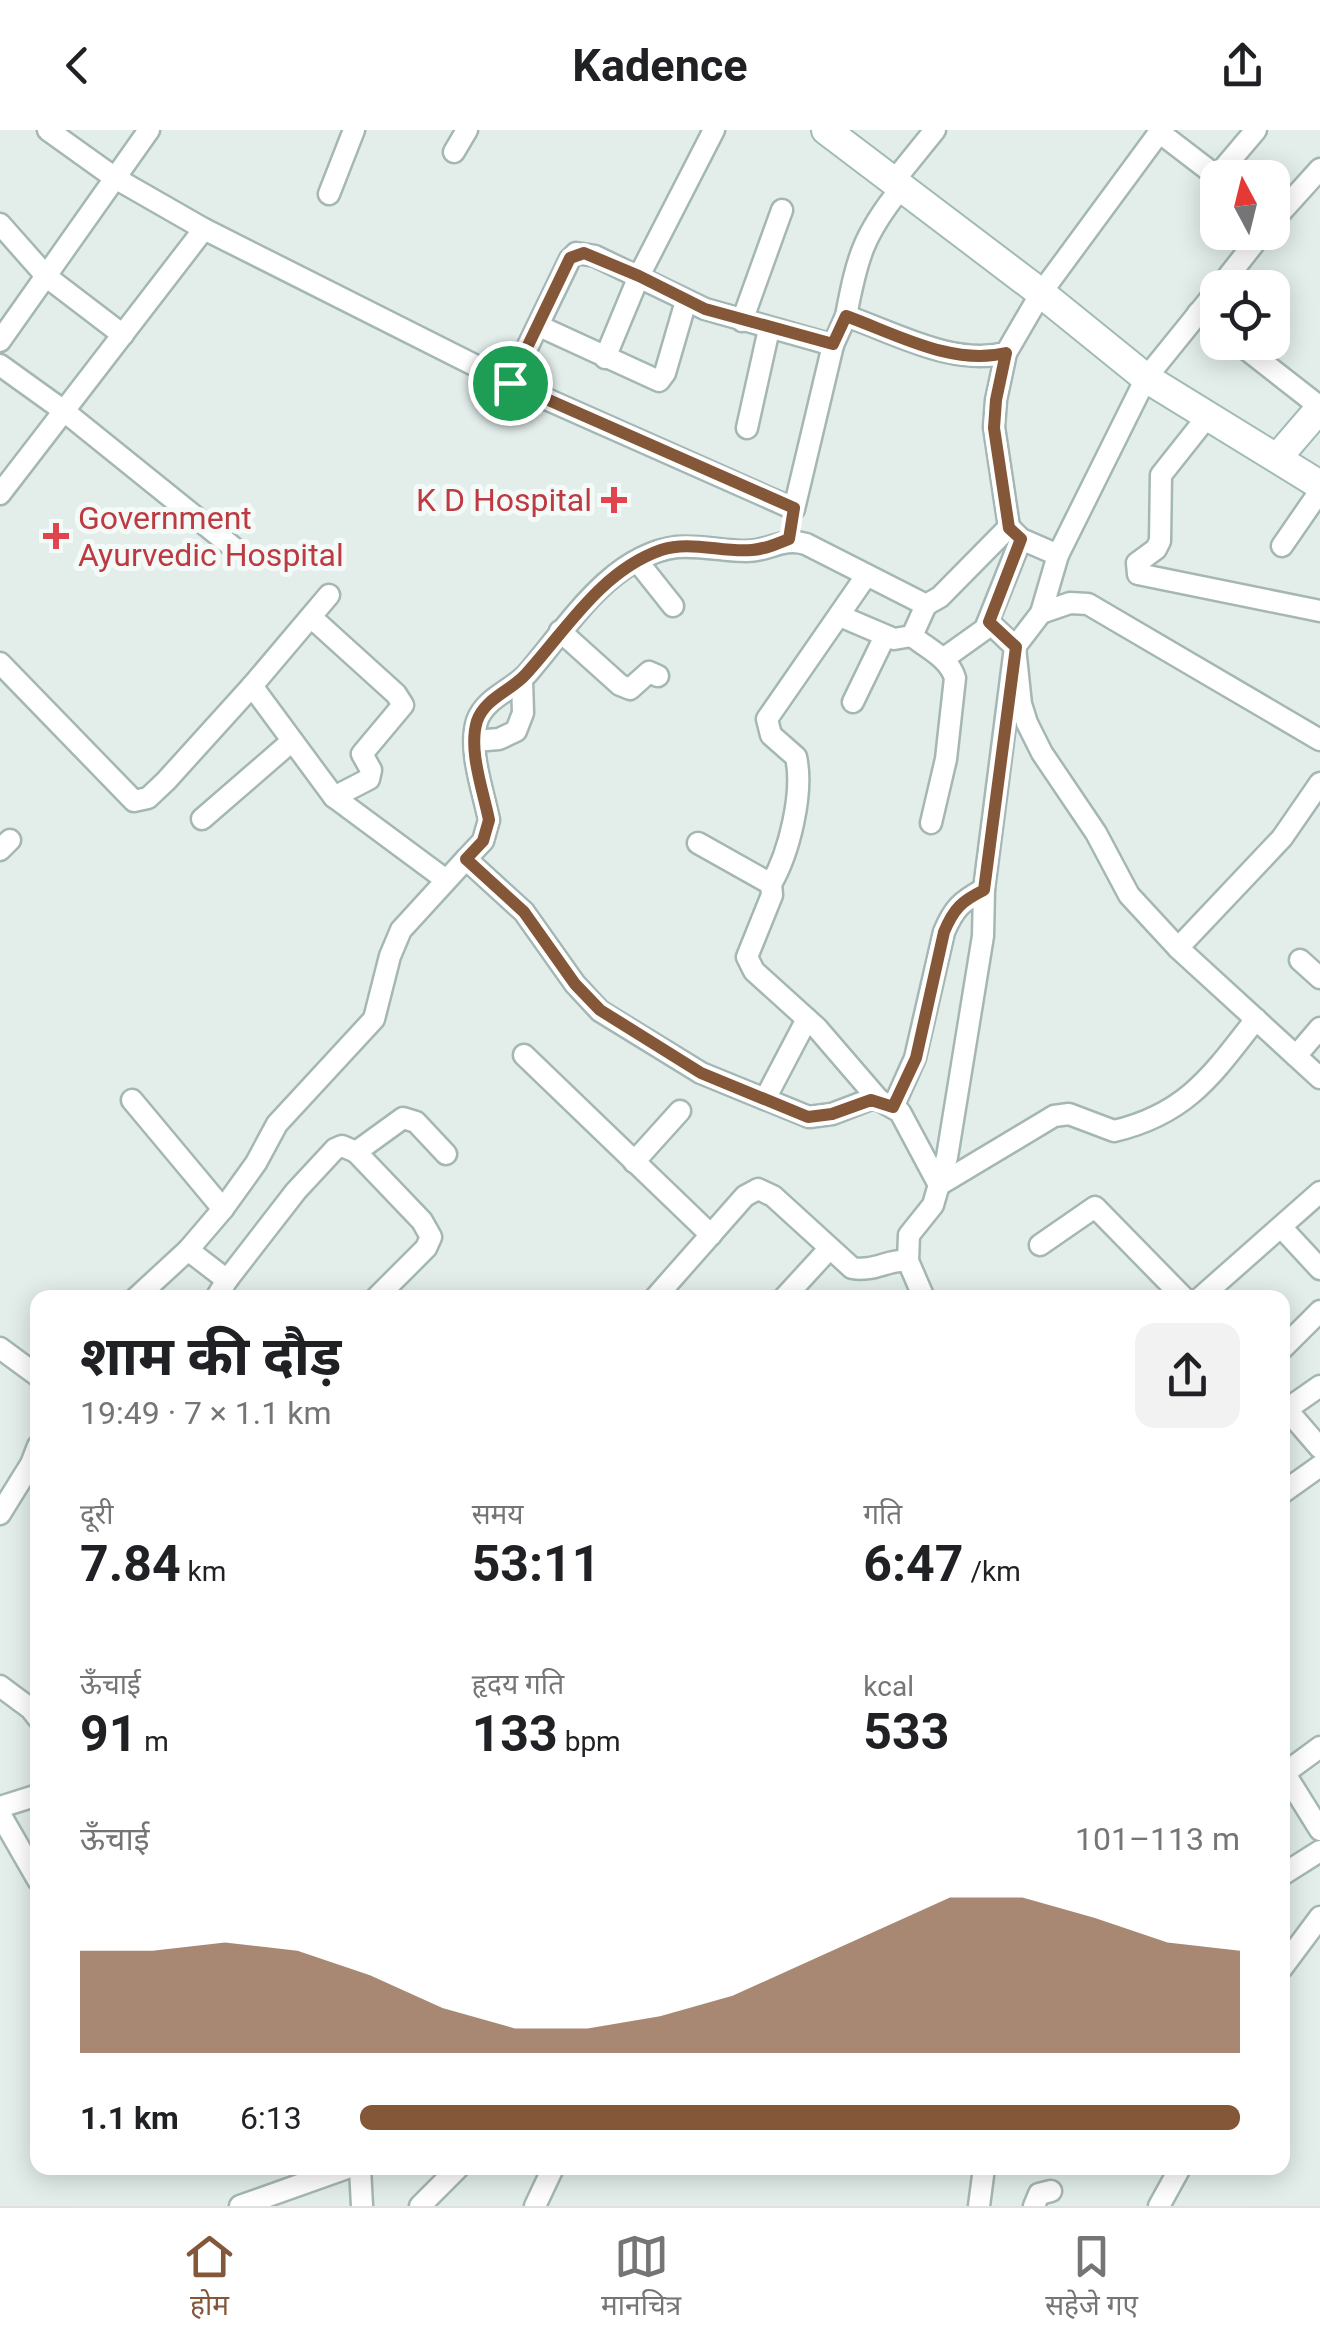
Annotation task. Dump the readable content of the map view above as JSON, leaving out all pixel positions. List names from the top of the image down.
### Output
{
  "places": {
    "health": ["K D Hospital", "Government Ayurvedic Hospital"]
  },
  "north": "top",
  "page": {
    "header": "Kadence",
    "heading": ["शाम की दौड़", "19:49 · 7 × 1.1 km"],
    "stats": [
      ["दूरी", "7.84 km"],
      ["समय", "53:11"],
      ["गति", "6:47 /km"],
      ["ऊँचाई", "91 m"],
      ["हृदय गति", "133 bpm"],
      ["kcal", "533"]
    ],
    "chart": ["ऊँचाई", "101–113 m"],
    "list": [
      {
        "name": "1.1 km",
        "note": "6:13"
      }
    ],
    "tabs": ["होम", "मानचित्र", "सहेजे गए"]
  }
}
